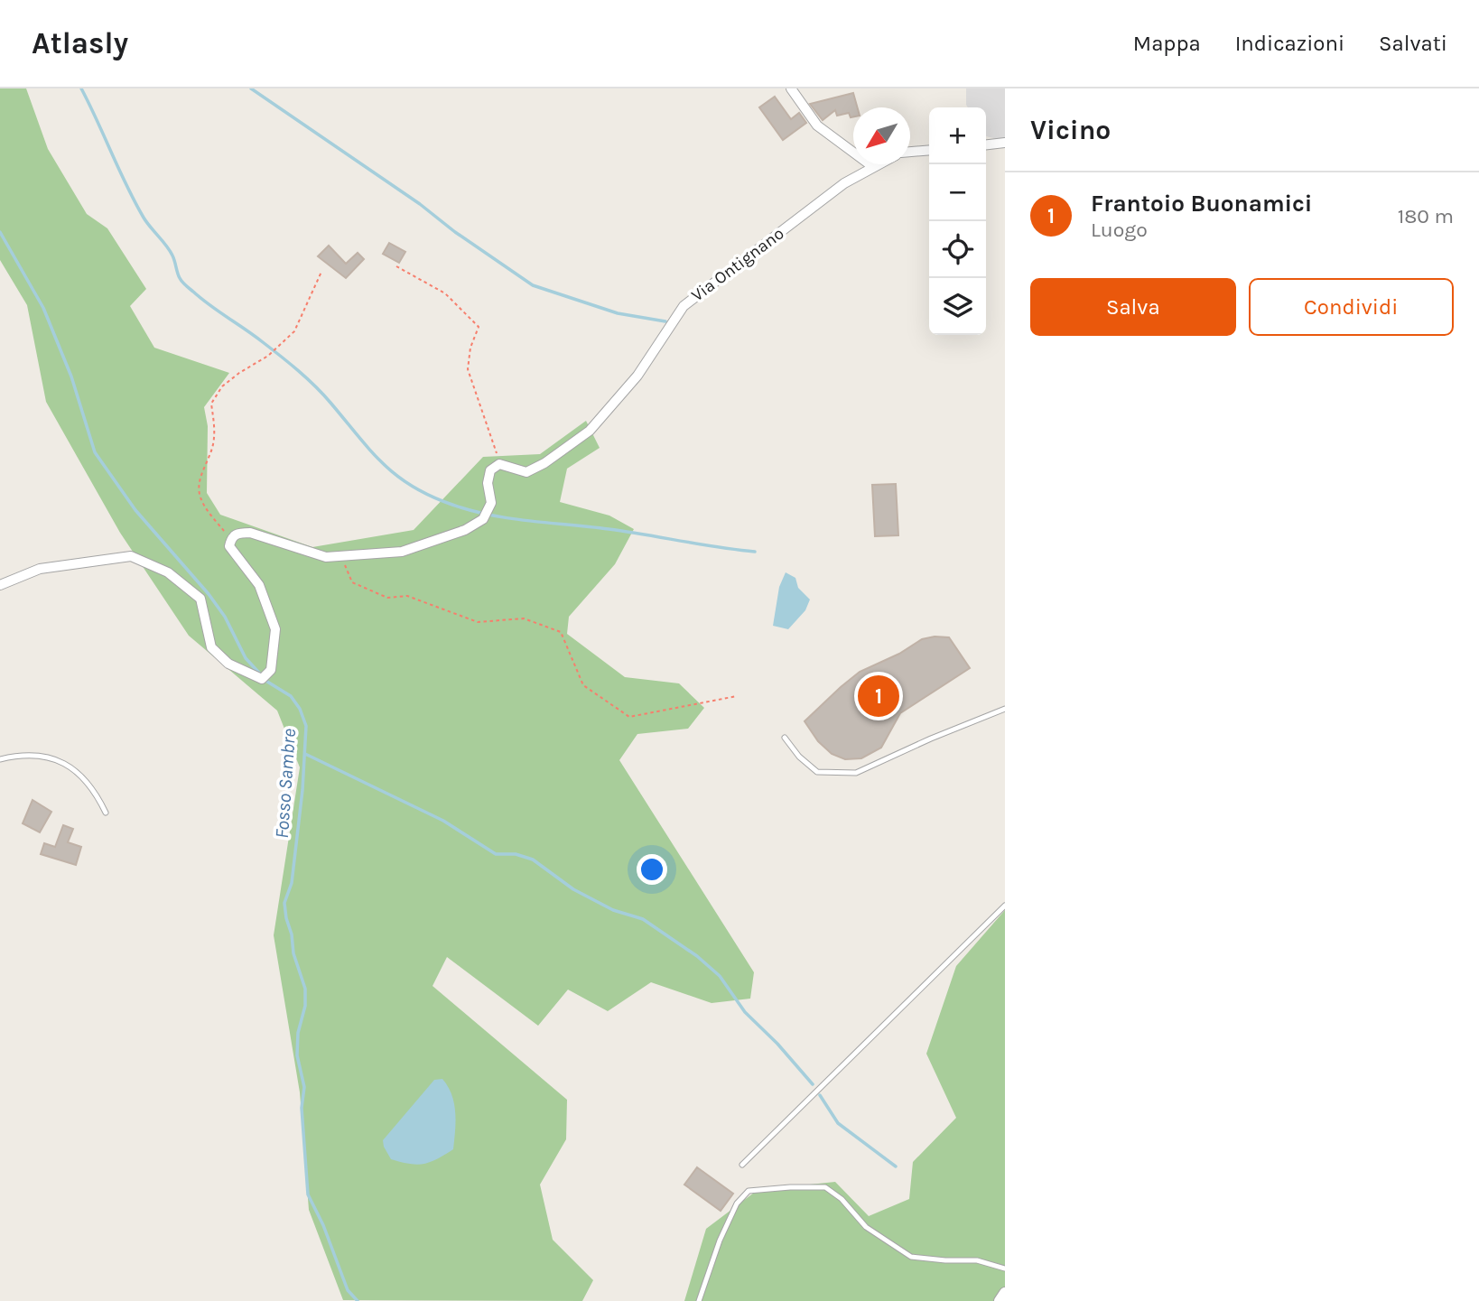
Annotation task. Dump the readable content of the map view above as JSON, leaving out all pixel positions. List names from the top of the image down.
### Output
{
  "streets": {
    "street": ["Via Ontignano"]
  },
  "water": ["Fosso Sambre"],
  "north": "bottom left",
  "page": {
    "header": "Atlasly",
    "nav": ["Mappa", "Indicazioni", "Salvati"],
    "heading": "Vicino",
    "map_buttons": ["+", "−"],
    "list": [
      {
        "mark": "1",
        "name": "Frantoio Buonamici",
        "note": "Luogo",
        "value": "180 m"
      }
    ],
    "buttons": ["Salva", "Condividi"],
    "pins": "1"
  }
}
